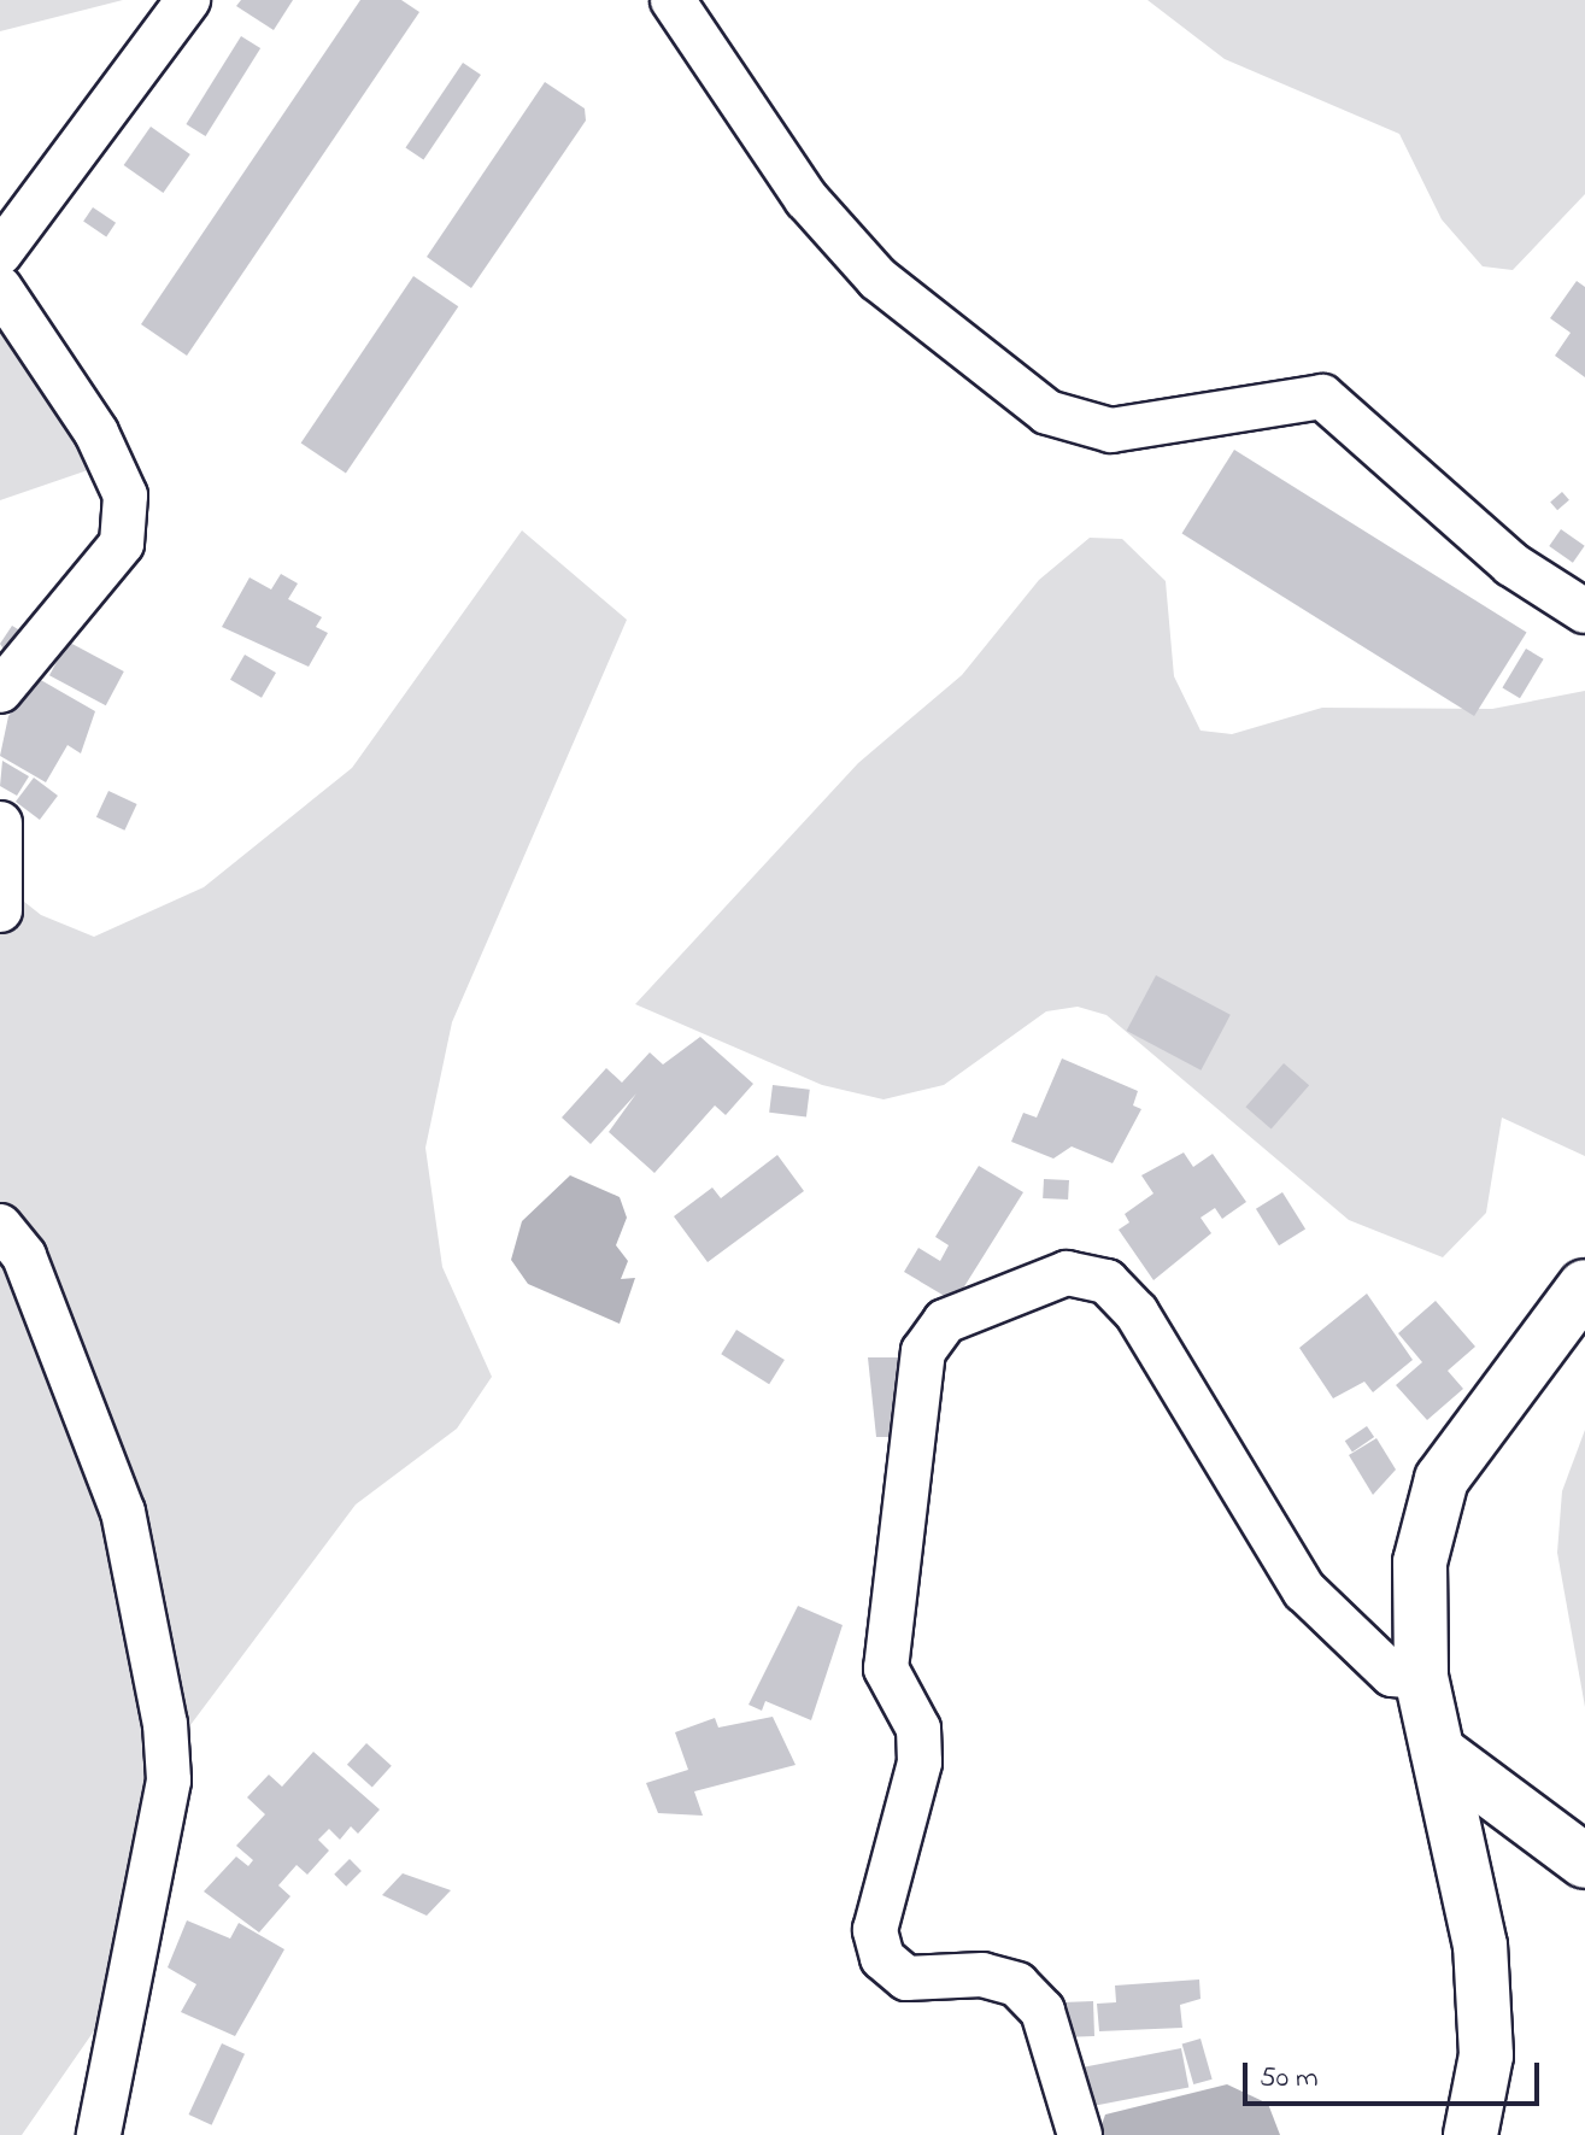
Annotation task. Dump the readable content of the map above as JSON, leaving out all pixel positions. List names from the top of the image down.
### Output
{
  "scale_bar": "50 m"
}
